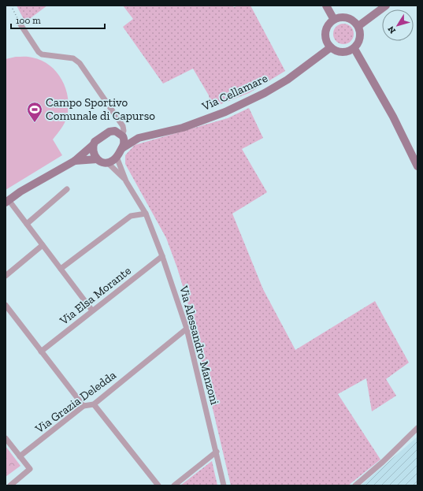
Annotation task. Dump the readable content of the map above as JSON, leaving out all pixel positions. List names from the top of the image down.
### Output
{
  "streets": {
    "street": [
      "Via Cellamare",
      "Via Elsa Morante",
      "Via Alessandro Manzoni",
      "Via Grazia Deledda"
    ]
  },
  "crossings": [
    ["Via Cellamare", "Via Alessandro Manzoni"],
    ["Via Elsa Morante", "Via Alessandro Manzoni"],
    ["Via Alessandro Manzoni", "Via Grazia Deledda"]
  ],
  "places": {
    "sports": ["Campo Sportivo Comunale di Capurso"]
  },
  "scale_bar": "100 m",
  "north": "bottom left"
}
